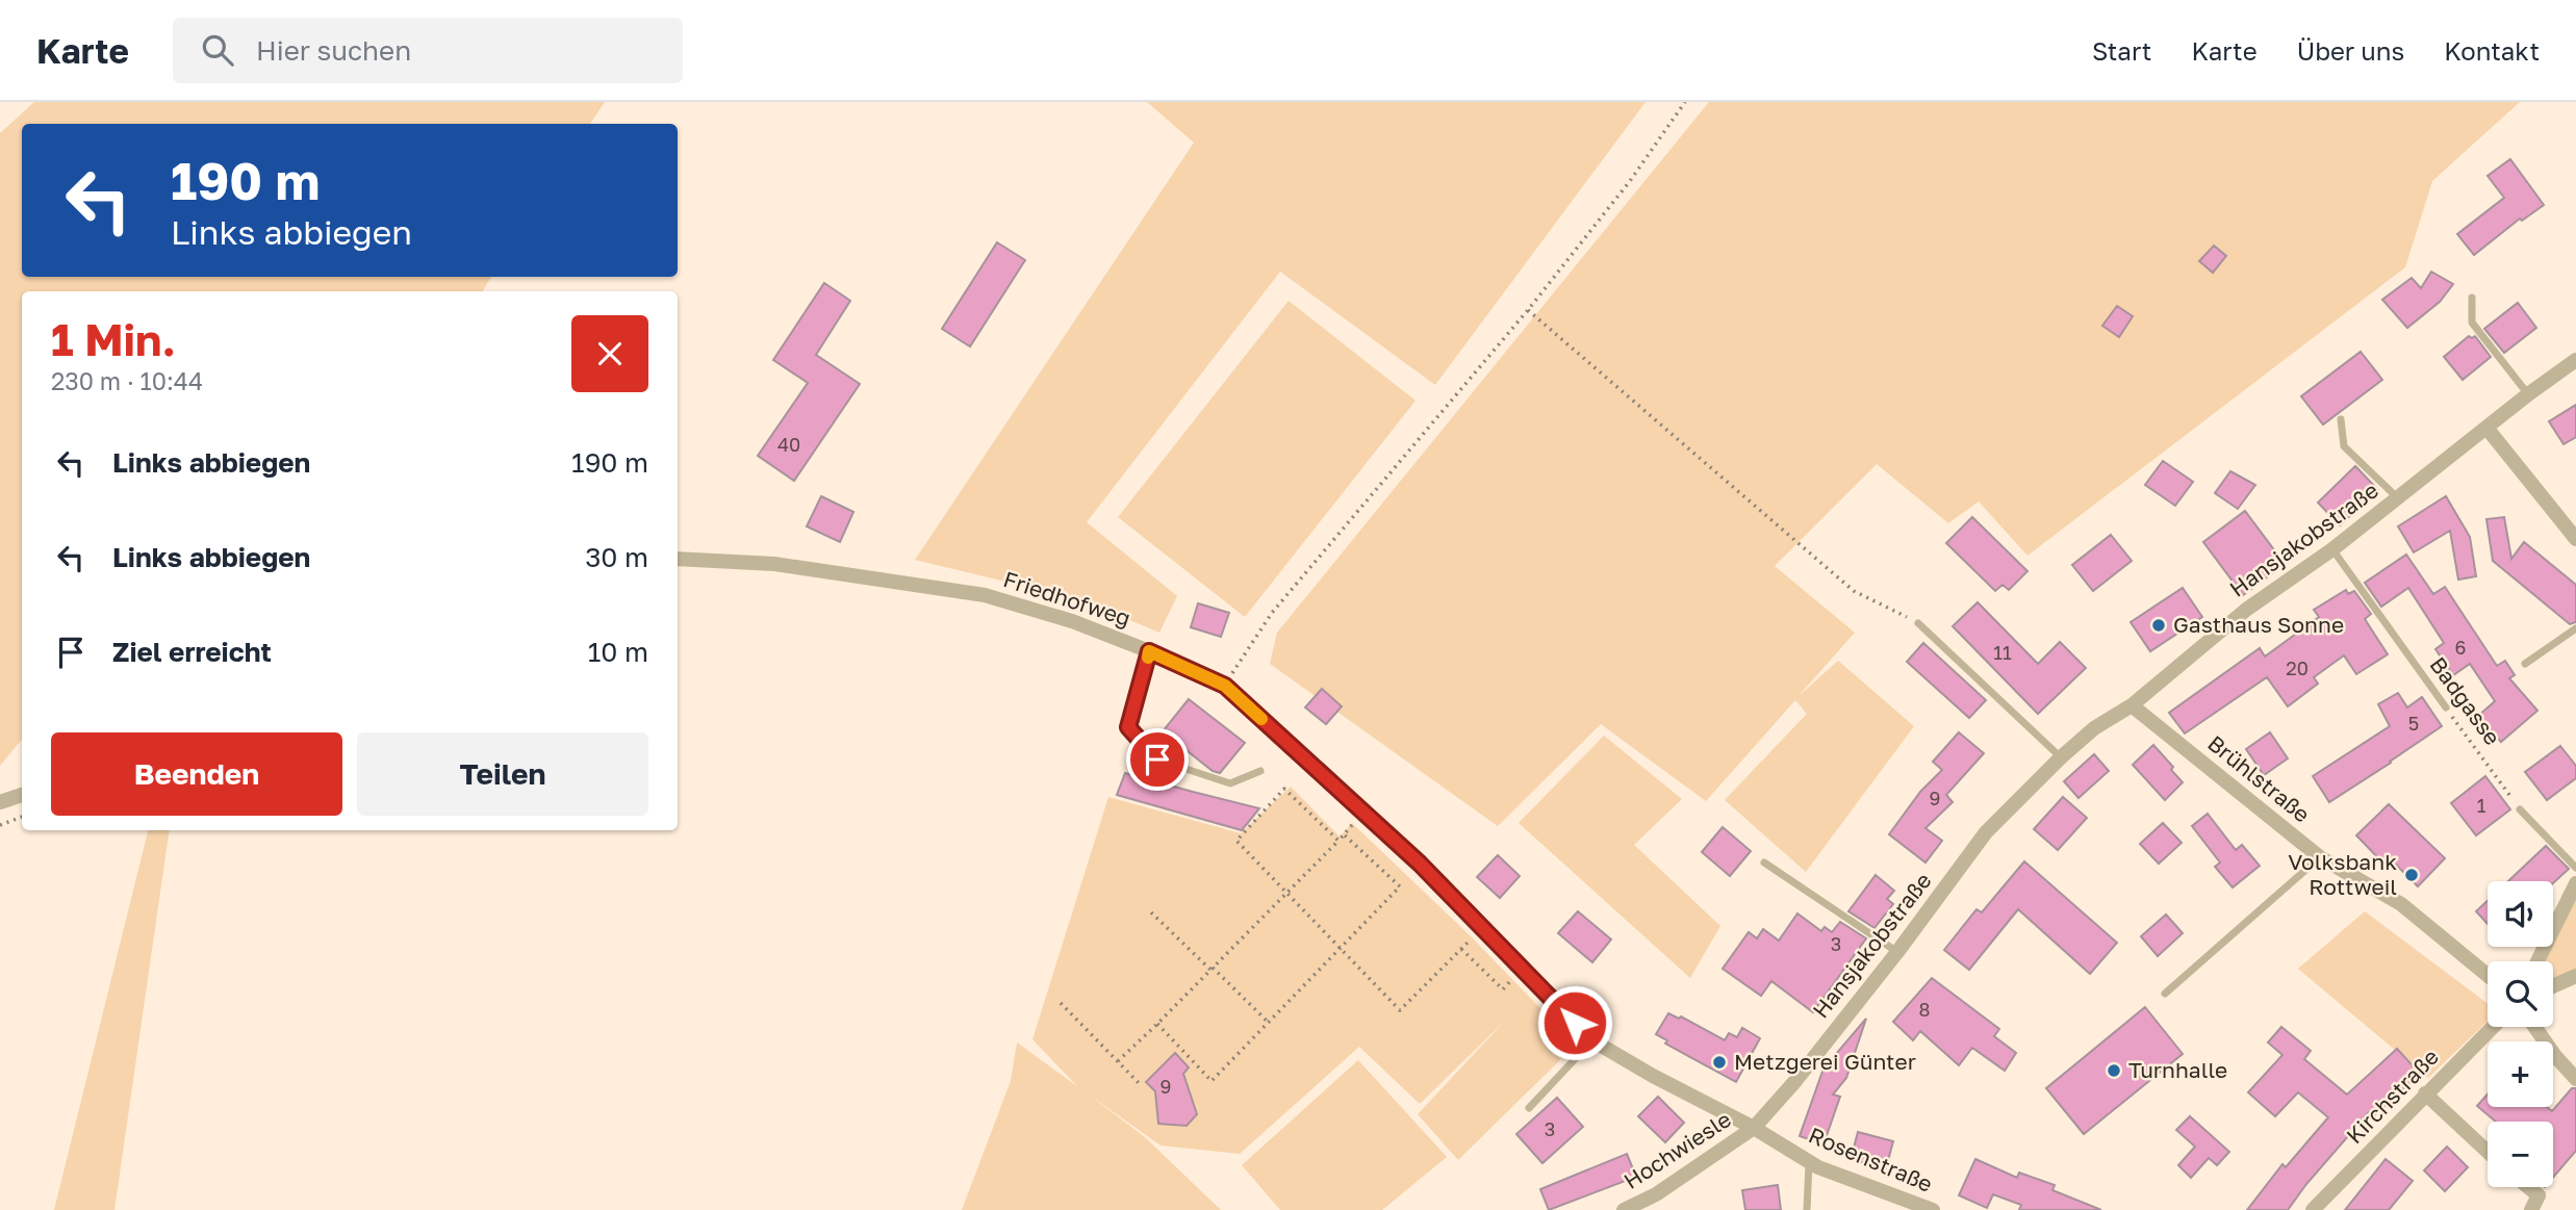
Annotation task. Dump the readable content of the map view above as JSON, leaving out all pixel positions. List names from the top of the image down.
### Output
{
  "streets": {
    "street": [
      "Hansjakobstraße",
      "Friedhofweg",
      "Brühlstraße",
      "Kirchstraße",
      "Hochwiesle",
      "Rosenstraße"
    ],
    "lane": ["Badgasse"]
  },
  "crossings": [
    ["Hansjakobstraße", "Friedhofweg"],
    ["Hansjakobstraße", "Badgasse"],
    ["Hansjakobstraße", "Brühlstraße"],
    ["Hansjakobstraße", "Hochwiesle"],
    ["Hansjakobstraße", "Rosenstraße"],
    ["Friedhofweg", "Hochwiesle"],
    ["Friedhofweg", "Rosenstraße"],
    ["Hochwiesle", "Rosenstraße"]
  ],
  "places": [
    "Gasthaus Sonne",
    "Volksbank Rottweil",
    "Metzgerei Günter",
    "Turnhalle"
  ],
  "house_numbers": [
    "40",
    "6",
    "11",
    "20",
    "5",
    "9",
    "1",
    "3",
    "8",
    "9",
    "3"
  ],
  "page": {
    "header": "Karte",
    "search": "Hier suchen",
    "nav": [
      "Start",
      "Karte",
      "Über uns",
      "Kontakt"
    ],
    "turn": ["190 m", "Links abbiegen"],
    "heading": ["1 Min.", "230 m · 10:44"],
    "list": [
      {
        "name": "Links abbiegen",
        "value": "190 m"
      },
      {
        "name": "Links abbiegen",
        "value": "30 m"
      },
      {
        "name": "Ziel erreicht",
        "value": "10 m"
      }
    ],
    "buttons": ["Beenden", "Teilen"],
    "map_buttons": ["+", "−"]
  }
}
